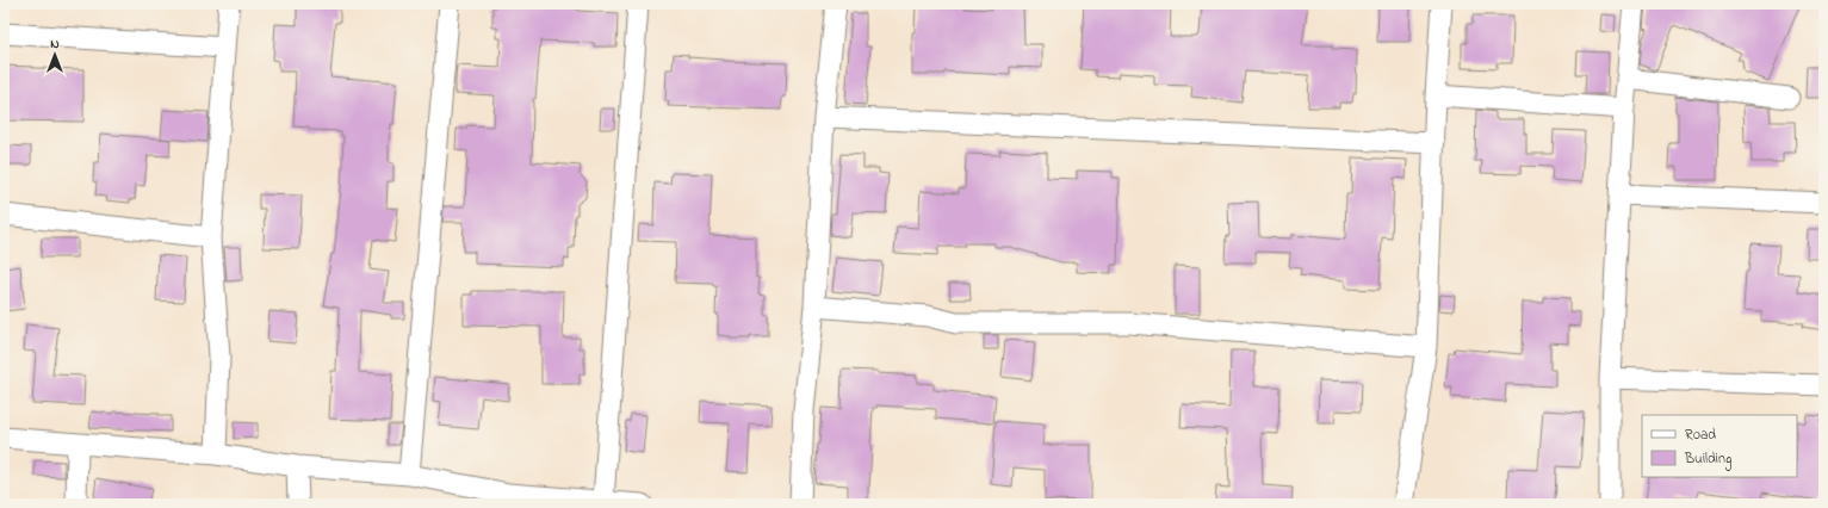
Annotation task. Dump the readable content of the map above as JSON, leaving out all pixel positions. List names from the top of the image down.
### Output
{
  "legend": ["Road", "Building"],
  "north": "top"
}
